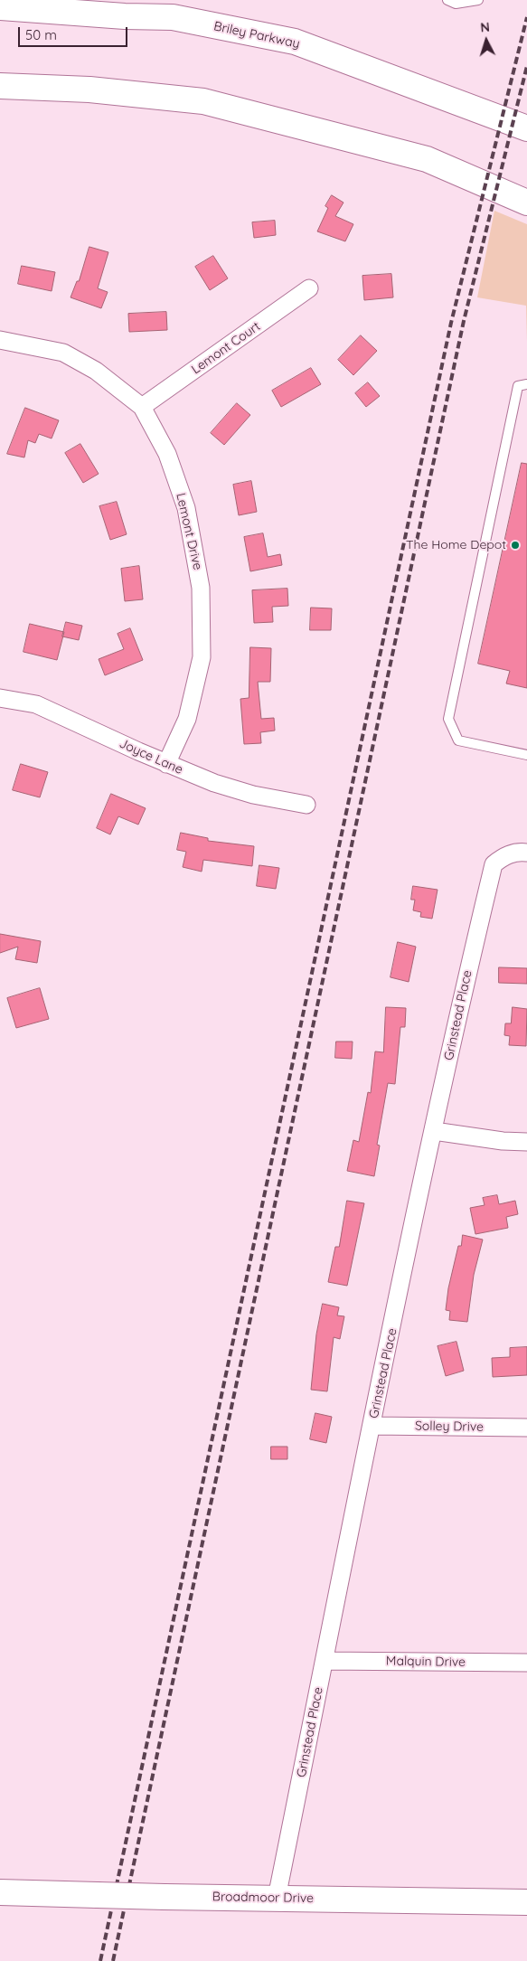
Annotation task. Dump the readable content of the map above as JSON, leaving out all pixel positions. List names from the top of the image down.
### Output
{
  "streets": {
    "main road": ["Briley Parkway", "Broadmoor Drive"],
    "street": [
      "Lemont Court",
      "Lemont Drive",
      "Joyce Lane",
      "Grinstead Place",
      "Solley Drive",
      "Malquin Drive"
    ]
  },
  "crossings": [
    ["Lemont Court", "Lemont Drive"],
    ["Lemont Drive", "Joyce Lane"],
    ["Grinstead Place", "Solley Drive"],
    ["Grinstead Place", "Malquin Drive"],
    ["Grinstead Place", "Broadmoor Drive"]
  ],
  "places": ["The Home Depot"],
  "scale_bar": "50 m",
  "north": "top"
}
